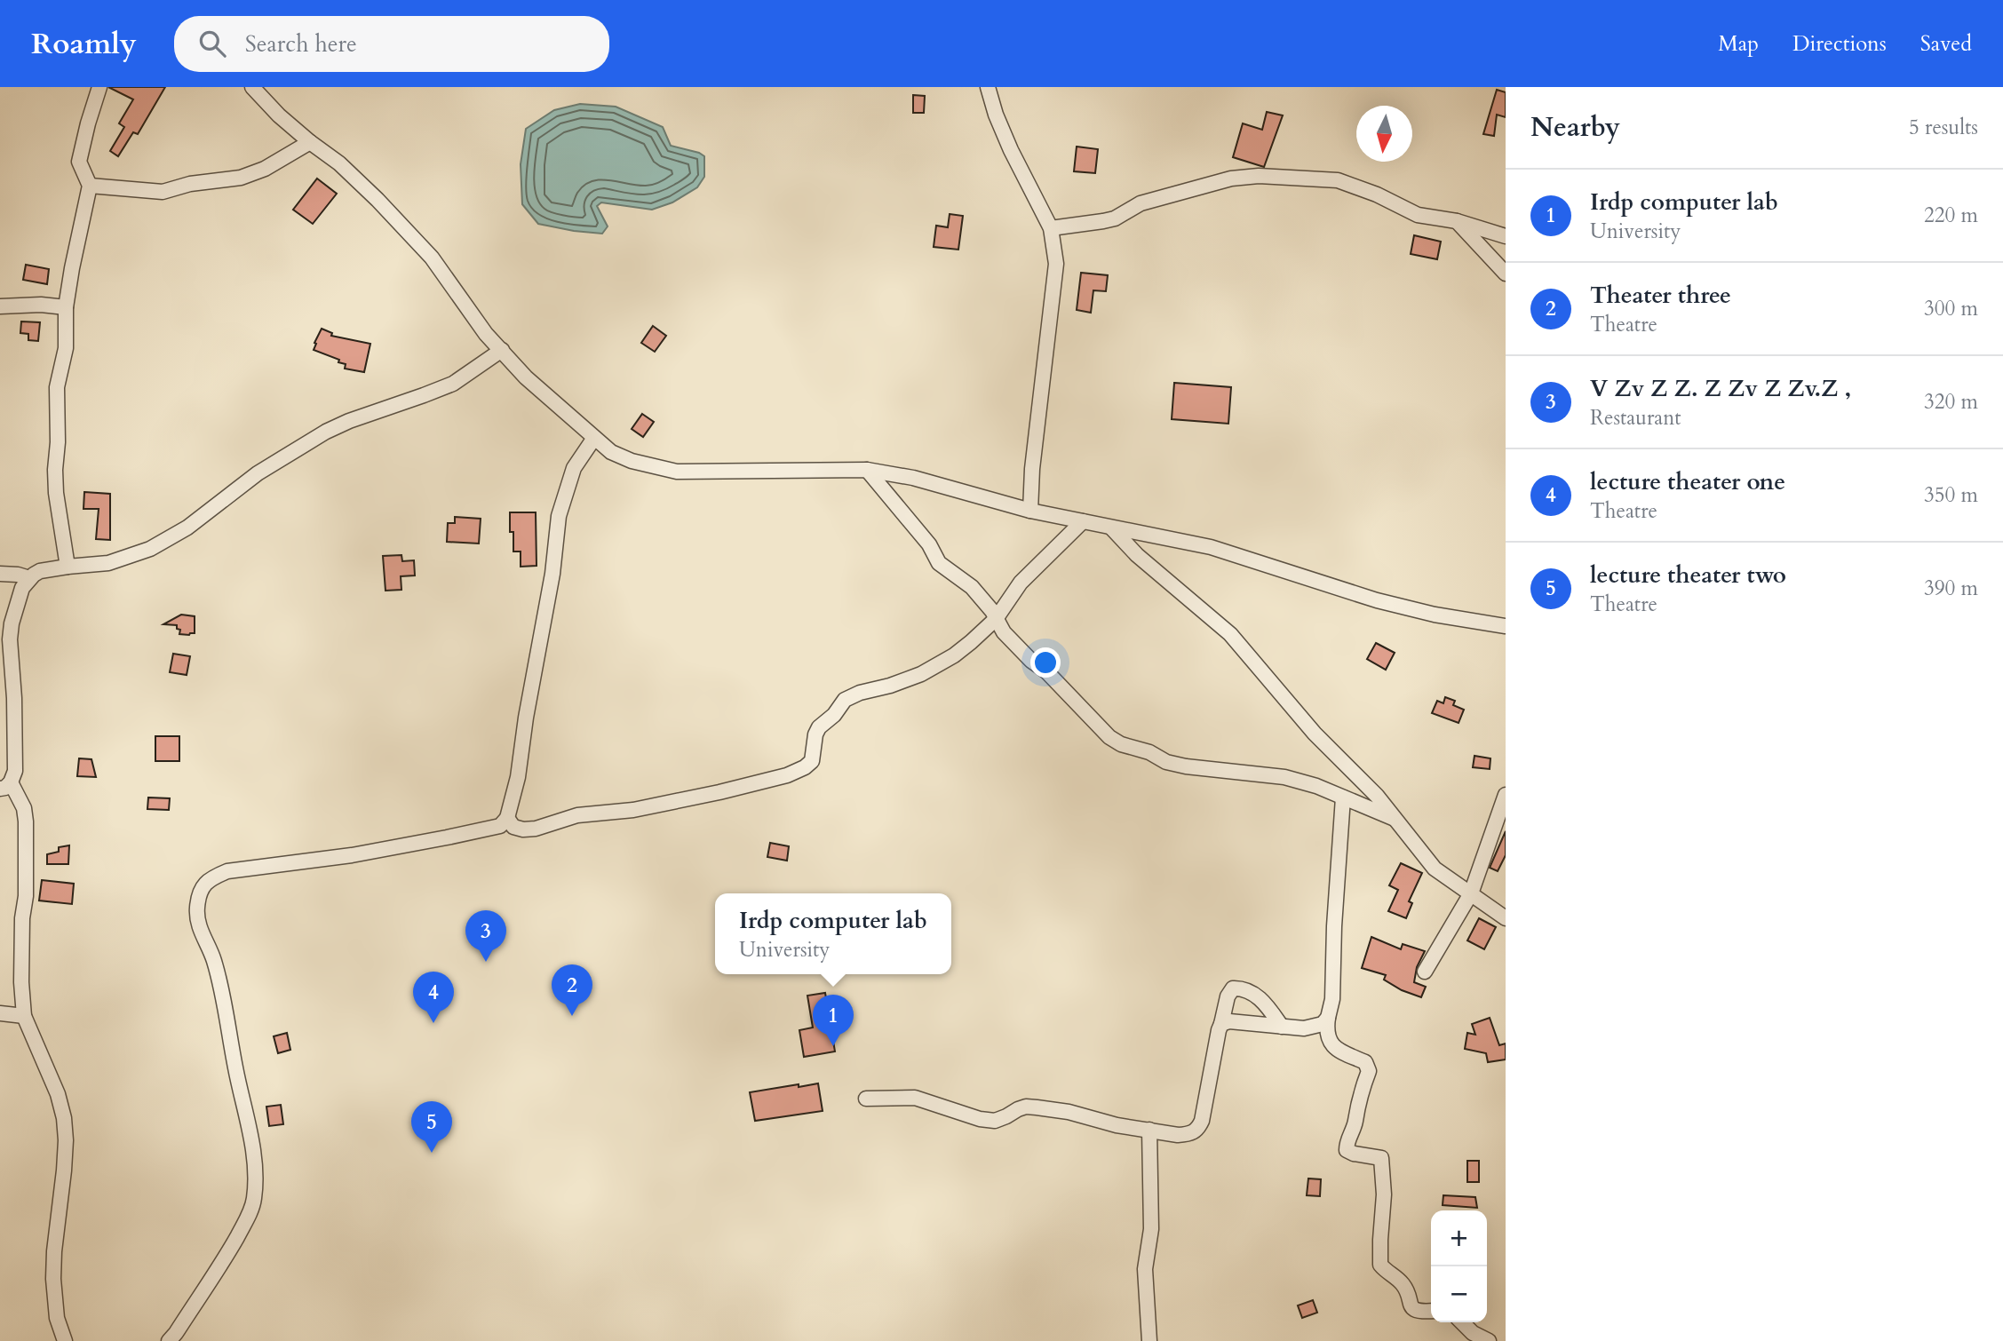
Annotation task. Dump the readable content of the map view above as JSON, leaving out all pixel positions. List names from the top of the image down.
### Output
{
  "north": "bottom",
  "page": {
    "header": "Roamly",
    "search": "Search here",
    "nav": ["Map", "Directions", "Saved"],
    "heading": ["Nearby", "5 results"],
    "list": [
      {
        "mark": "1",
        "name": "Irdp computer lab",
        "note": "University",
        "value": "220 m"
      },
      {
        "mark": "2",
        "name": "Theater three",
        "note": "Theatre",
        "value": "300 m"
      },
      {
        "mark": "3",
        "name": "V Zv Z Z. Z Zv Z Zv.Z ,",
        "note": "Restaurant",
        "value": "320 m"
      },
      {
        "mark": "4",
        "name": "lecture theater one",
        "note": "Theatre",
        "value": "350 m"
      },
      {
        "mark": "5",
        "name": "lecture theater two",
        "note": "Theatre",
        "value": "390 m"
      }
    ],
    "popup": ["Irdp computer lab", "University"],
    "pins": [
      "3",
      "2",
      "4",
      "1",
      "5"
    ],
    "map_buttons": ["+", "−"]
  }
}
